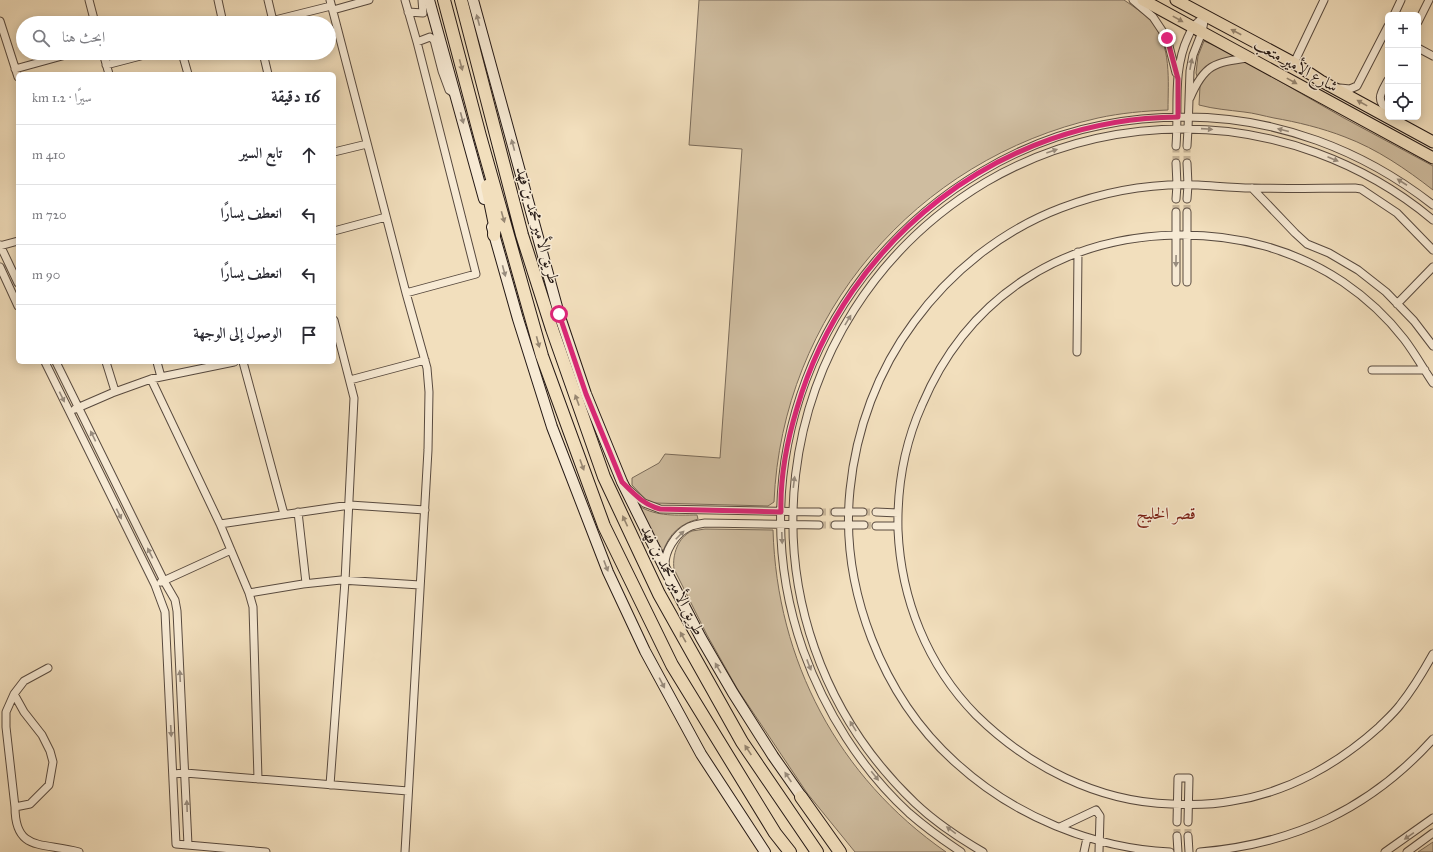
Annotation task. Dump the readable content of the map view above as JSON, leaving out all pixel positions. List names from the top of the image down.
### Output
{
  "streets": {
    "highway": ["طريق الأمير محمد بن فهد"],
    "main road": ["شارع الأمير متعب"]
  },
  "districts": ["قصر الخليج"],
  "page": {
    "map_buttons": ["+", "−"],
    "search": "ابحث هنا",
    "heading": ["16 دقيقة", "سيرًا · 1.2 km"],
    "list": [
      ["تابع السير", "410 m"],
      ["انعطف يسارًا", "720 m"],
      ["انعطف يسارًا", "90 m"],
      "الوصول إلى الوجهة"
    ]
  }
}
